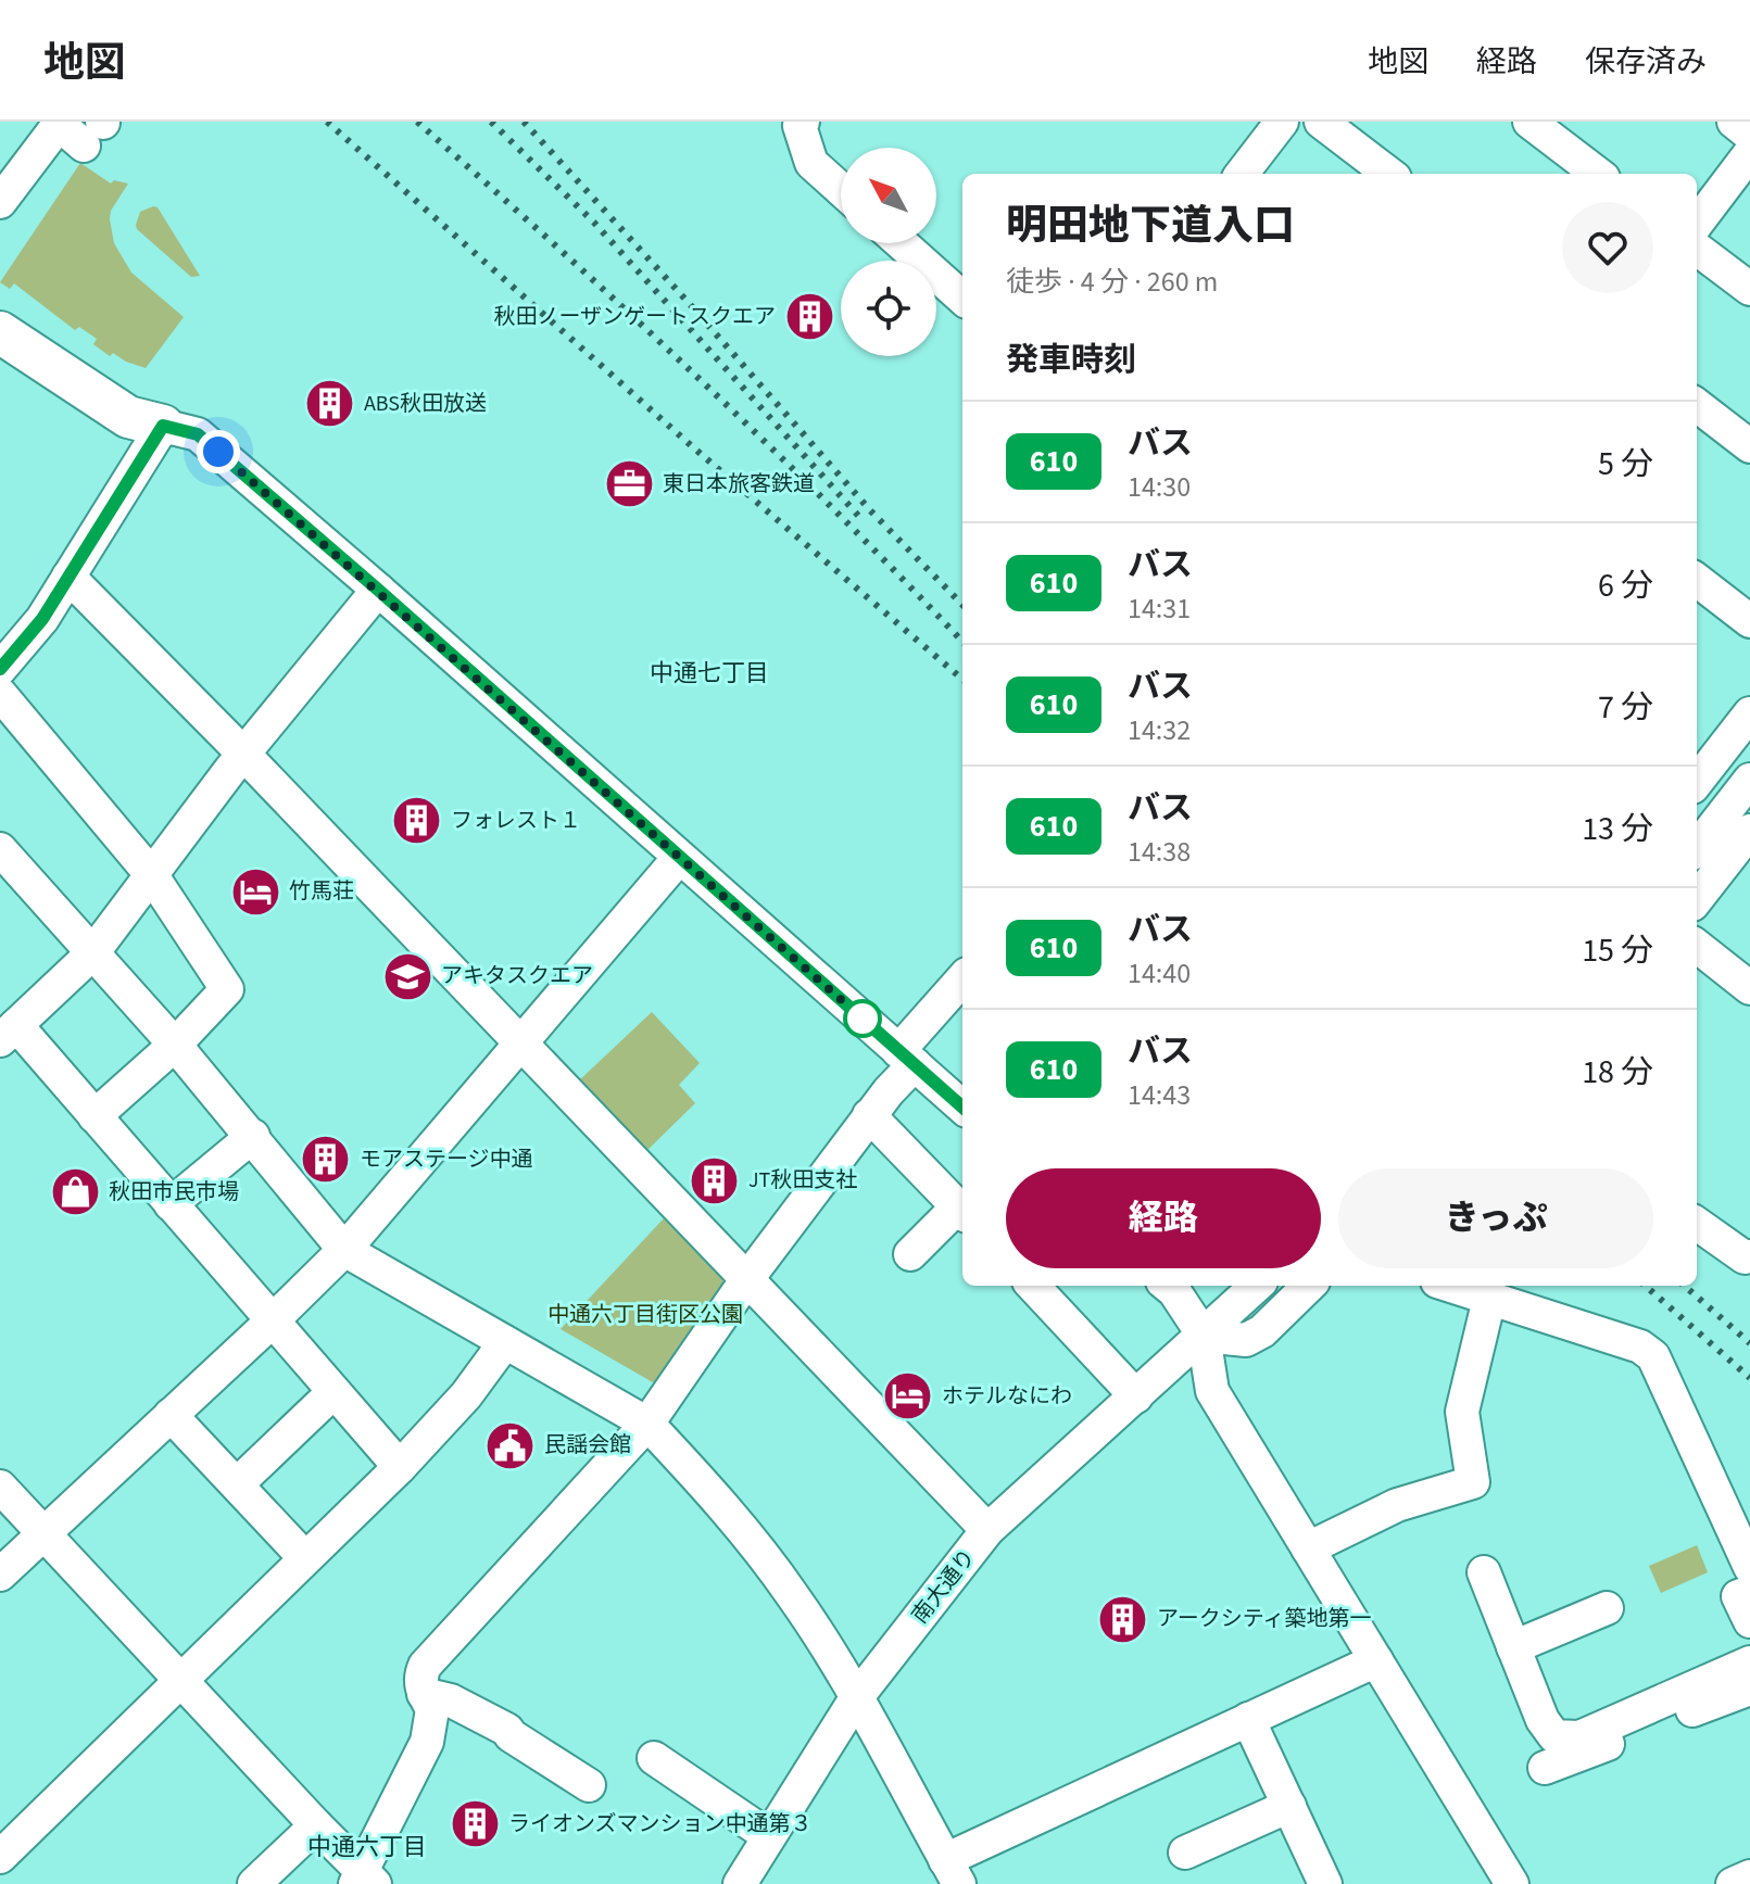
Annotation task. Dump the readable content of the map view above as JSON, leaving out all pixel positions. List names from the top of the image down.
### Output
{
  "streets": {
    "street": ["南大通り"]
  },
  "districts": ["中通七丁目", "中通六丁目"],
  "parks": ["中通六丁目街区公園"],
  "places": {
    "building": [
      "秋田ノーザンゲートスクエア",
      "ABS秋田放送",
      "フォレスト１",
      "モアステージ中通",
      "JT秋田支社",
      "アークシティ築地第一",
      "ライオンズマンション中通第３"
    ],
    "office": ["東日本旅客鉄道"],
    "hotel": ["竹馬荘", "ホテルなにわ"],
    "school or university": ["アキタスクエア"],
    "shop": ["秋田市民市場"],
    "public building": ["民謡会館"]
  },
  "lines": ["bus line 610"],
  "north": "top left",
  "page": {
    "header": "地図",
    "nav": ["地図", "経路", "保存済み"],
    "heading": [
      ["明田地下道入口", "徒歩 · 4 分 · 260 m"],
      "発車時刻"
    ],
    "list": [
      {
        "mark": "610",
        "name": "バス",
        "note": "14:30",
        "value": "5 分"
      },
      {
        "mark": "610",
        "name": "バス",
        "note": "14:31",
        "value": "6 分"
      },
      {
        "mark": "610",
        "name": "バス",
        "note": "14:32",
        "value": "7 分"
      },
      {
        "mark": "610",
        "name": "バス",
        "note": "14:38",
        "value": "13 分"
      },
      {
        "mark": "610",
        "name": "バス",
        "note": "14:40",
        "value": "15 分"
      },
      {
        "mark": "610",
        "name": "バス",
        "note": "14:43",
        "value": "18 分"
      }
    ],
    "buttons": ["経路", "きっぷ"]
  }
}
